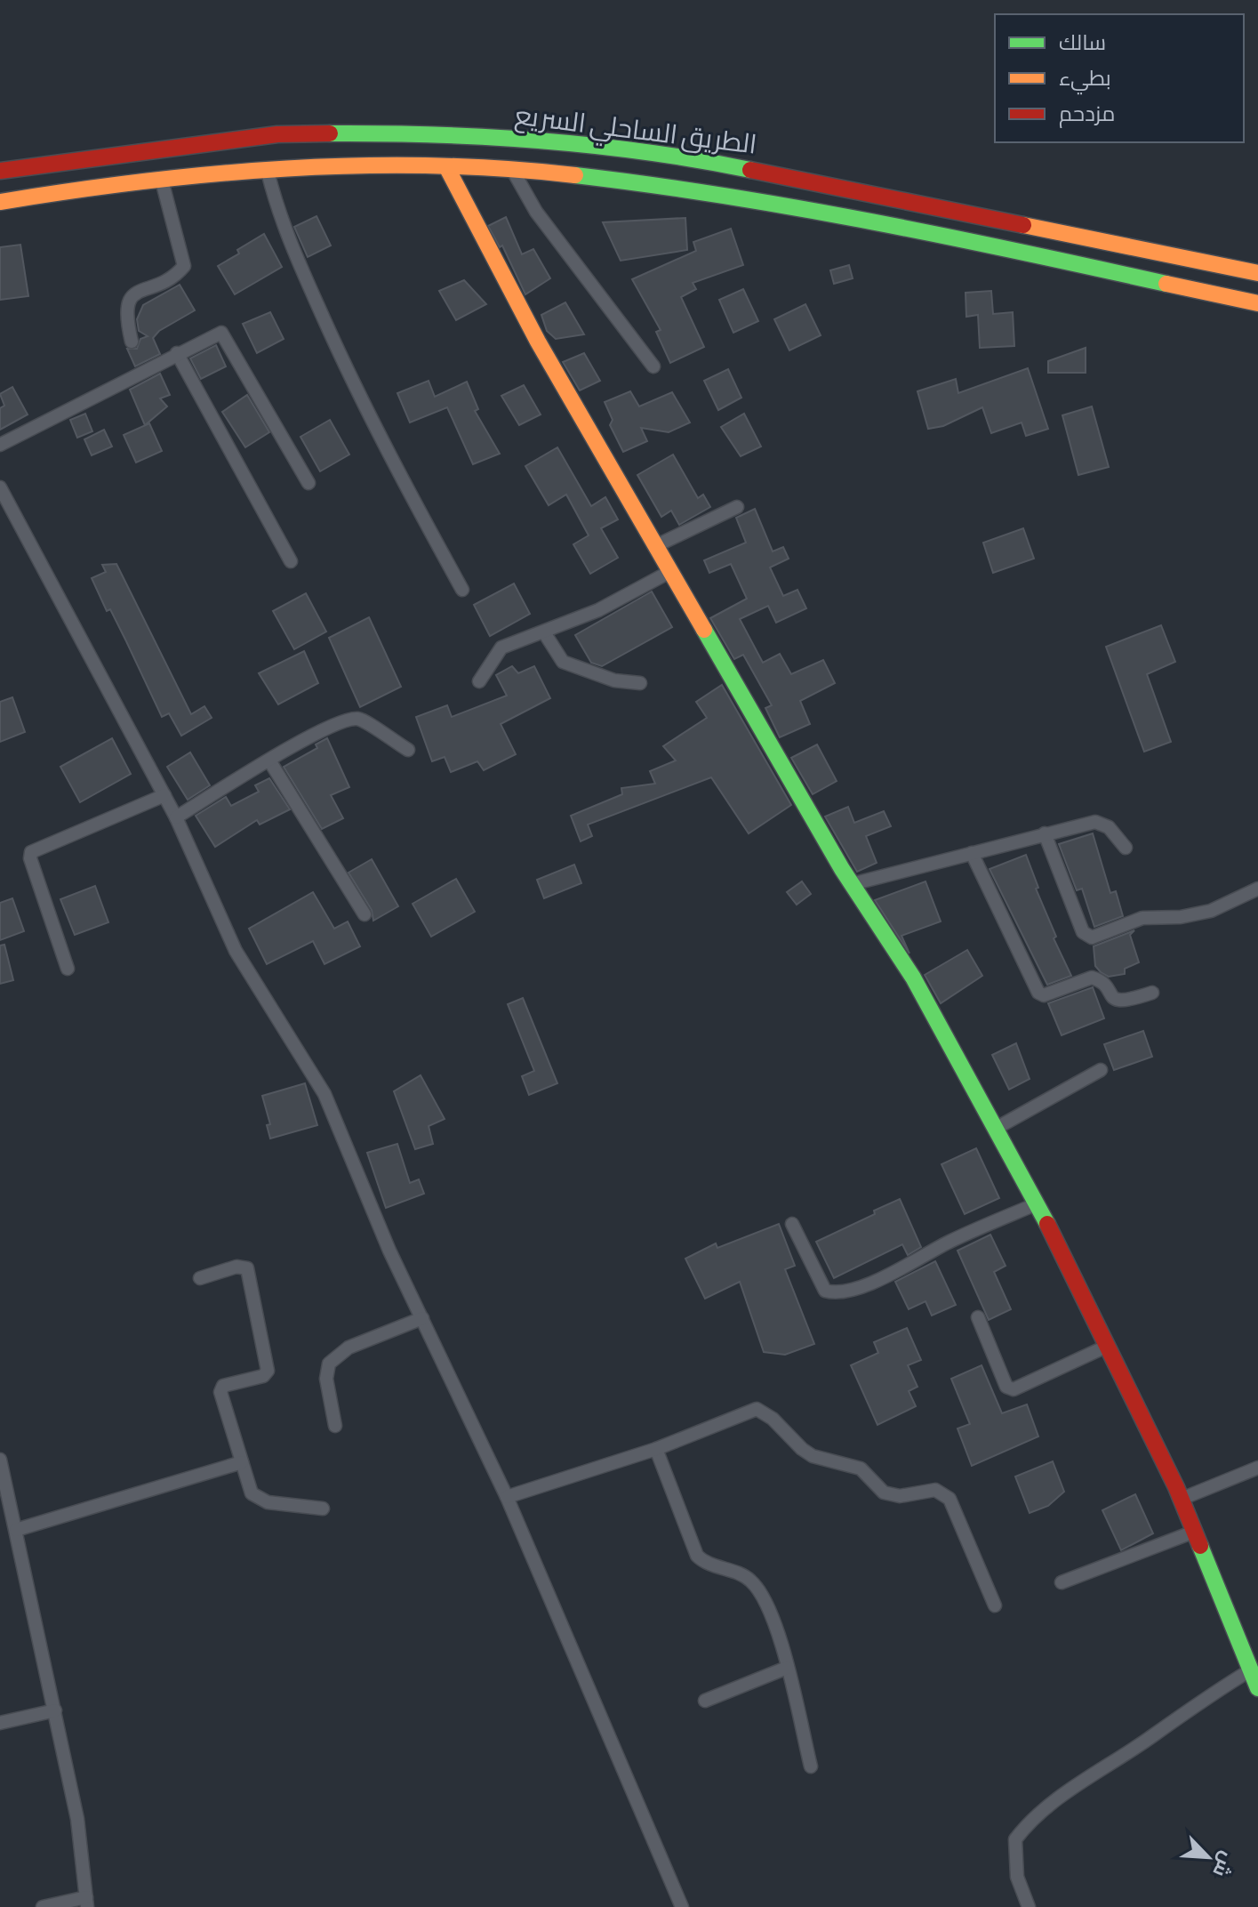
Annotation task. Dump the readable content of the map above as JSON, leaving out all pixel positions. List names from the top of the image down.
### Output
{
  "streets": {
    "main road": ["الطريق الساحلي السريع"]
  },
  "legend": ["سالك", "بطيء", "مزدحم"],
  "north": "bottom right"
}
